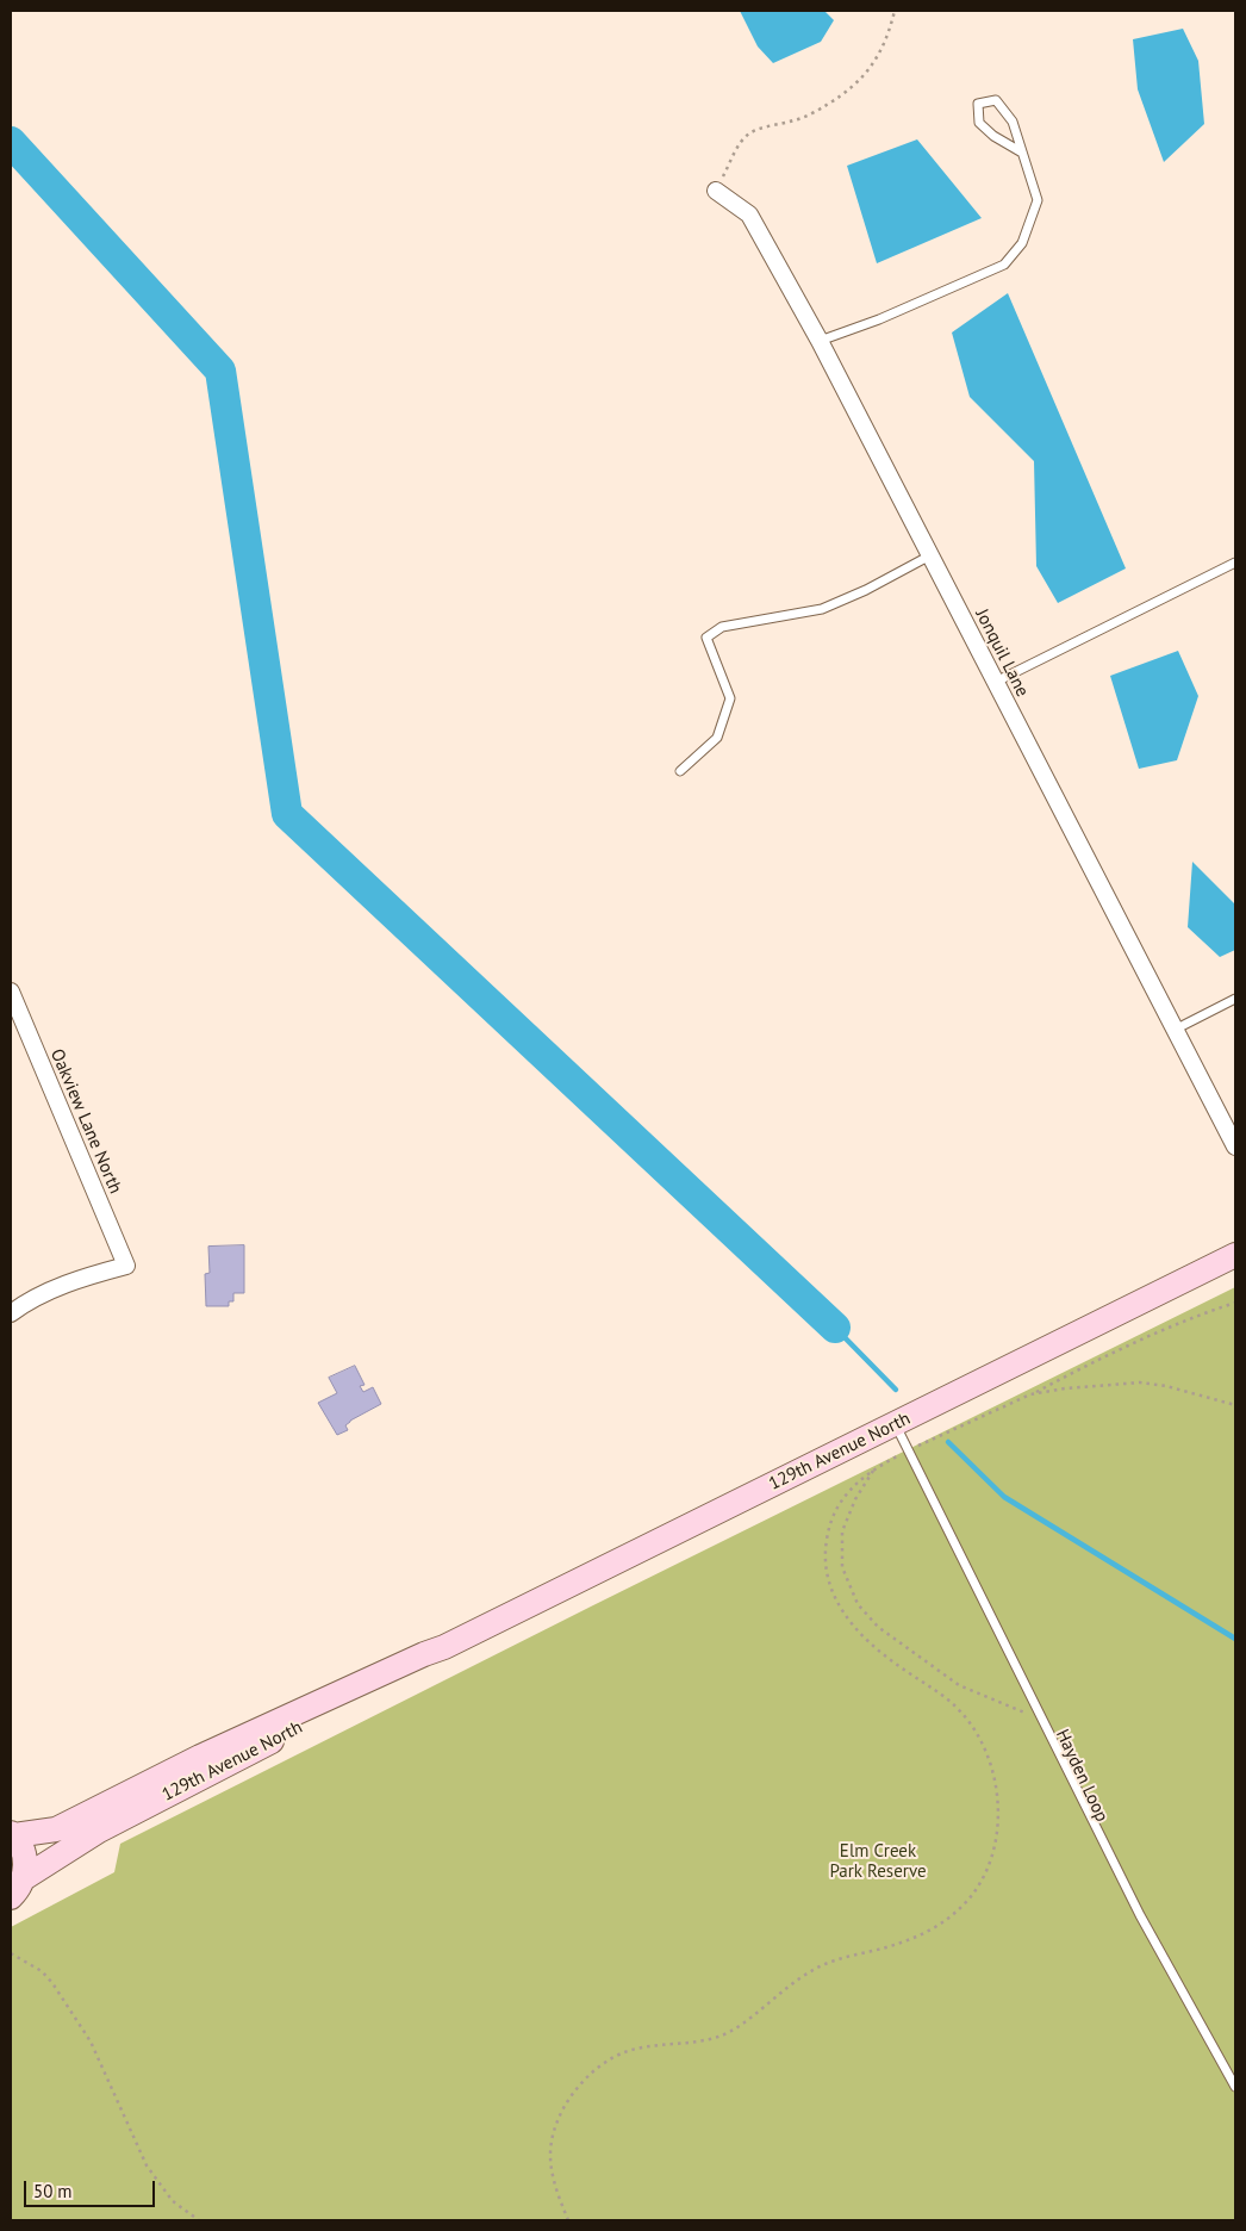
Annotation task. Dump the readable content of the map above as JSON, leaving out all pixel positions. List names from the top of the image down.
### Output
{
  "streets": {
    "main road": ["129th Avenue North"],
    "street": ["Jonquil Lane", "Oakview Lane North"],
    "path": ["Hayden Loop"]
  },
  "parks": ["Elm Creek Park Reserve"],
  "scale_bar": "50 m"
}
